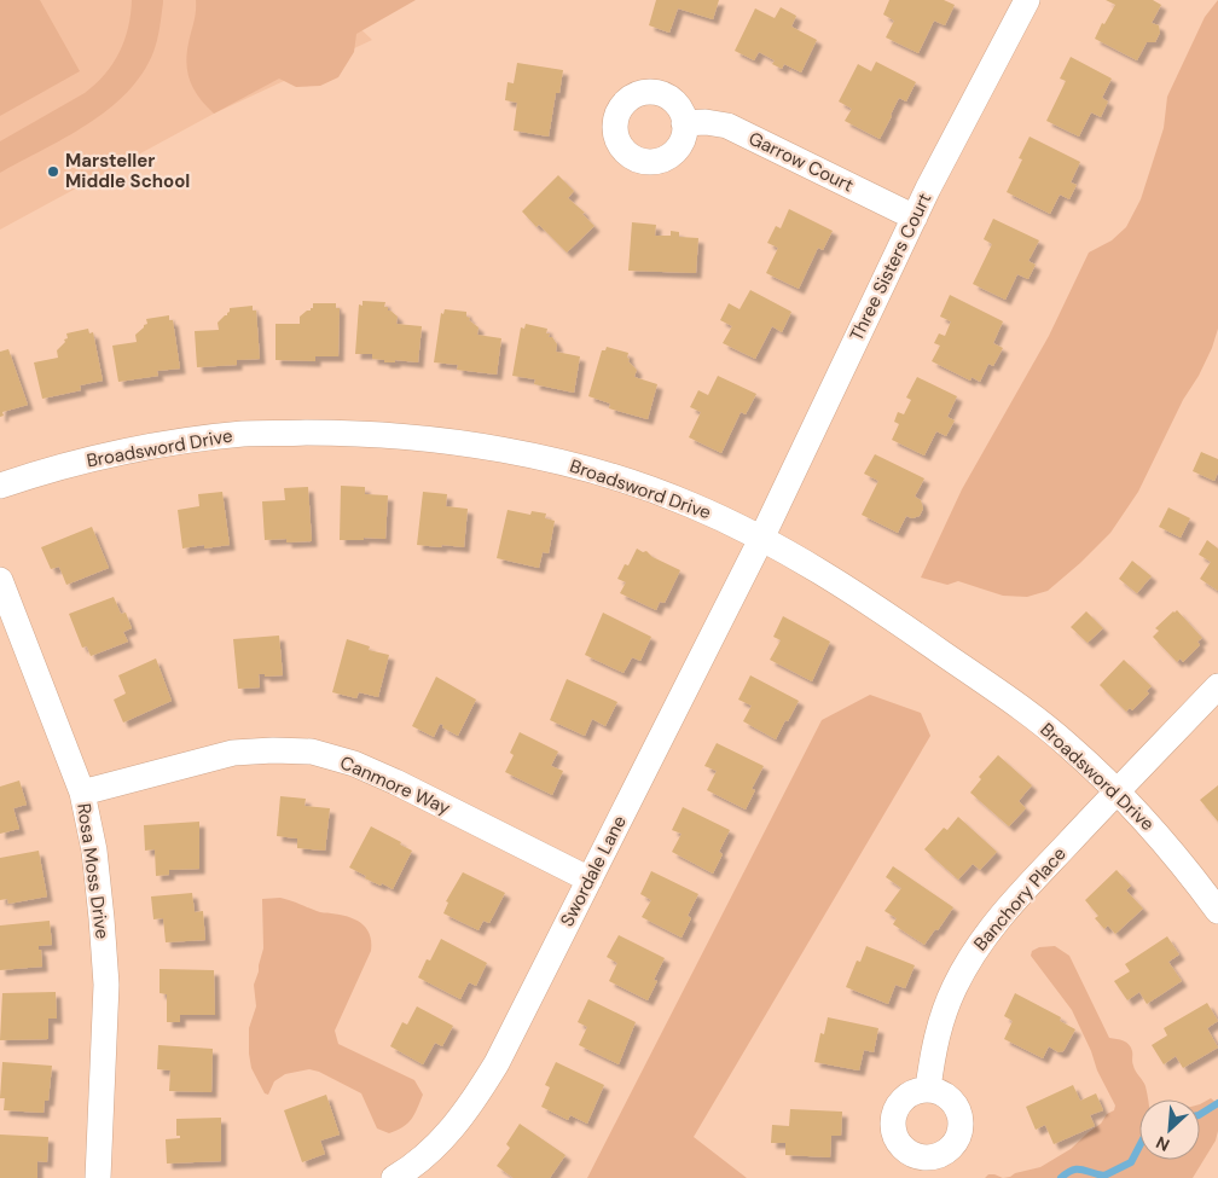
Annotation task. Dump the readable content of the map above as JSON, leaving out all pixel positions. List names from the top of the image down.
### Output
{
  "streets": {
    "street": [
      "Garrow Court",
      "Three Sisters Court",
      "Broadsword Drive",
      "Canmore Way",
      "Rosa Moss Drive",
      "Swordale Lane",
      "Banchory Place"
    ]
  },
  "crossings": [
    ["Garrow Court", "Three Sisters Court"],
    ["Three Sisters Court", "Broadsword Drive"],
    ["Three Sisters Court", "Swordale Lane"],
    ["Broadsword Drive", "Swordale Lane"],
    ["Broadsword Drive", "Banchory Place"],
    ["Canmore Way", "Rosa Moss Drive"],
    ["Canmore Way", "Swordale Lane"]
  ],
  "places": ["Marsteller Middle School"],
  "north": "bottom left"
}
